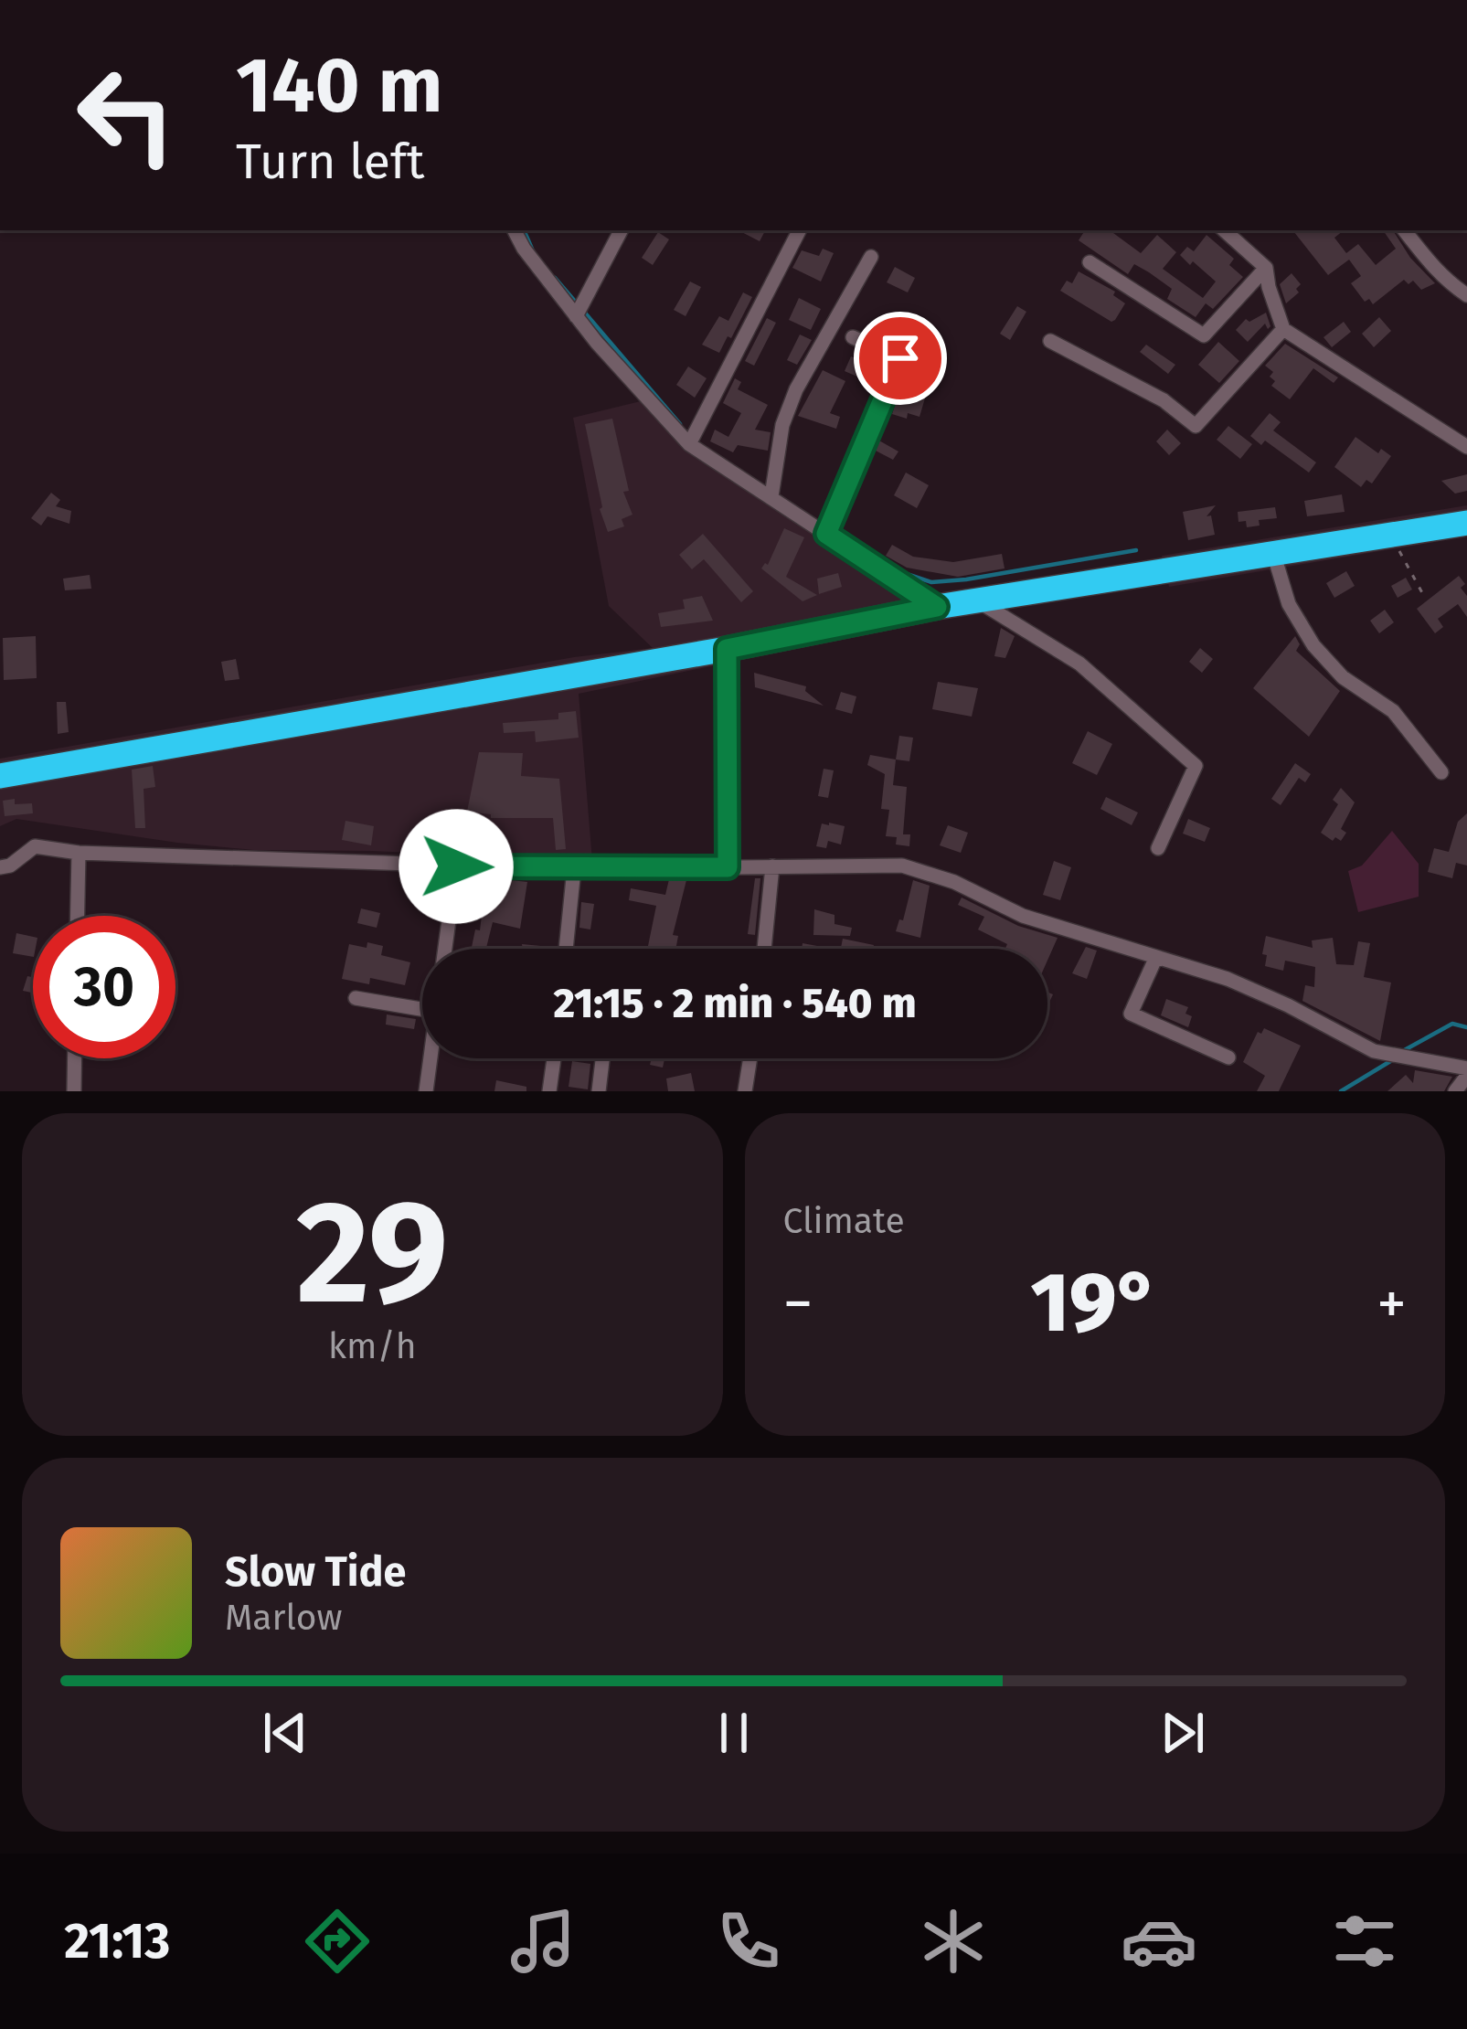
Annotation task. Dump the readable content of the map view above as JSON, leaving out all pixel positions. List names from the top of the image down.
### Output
{
  "page": {
    "turn": ["140 m", "Turn left"],
    "limit": "30",
    "trip": "21:15 · 2 min · 540 m",
    "tile": [
      ["29", "km/h"],
      "Climate"
    ],
    "heat": ["−", "19°", "+"],
    "song": ["Slow Tide", "Marlow"],
    "tabs": "21:13"
  }
}
